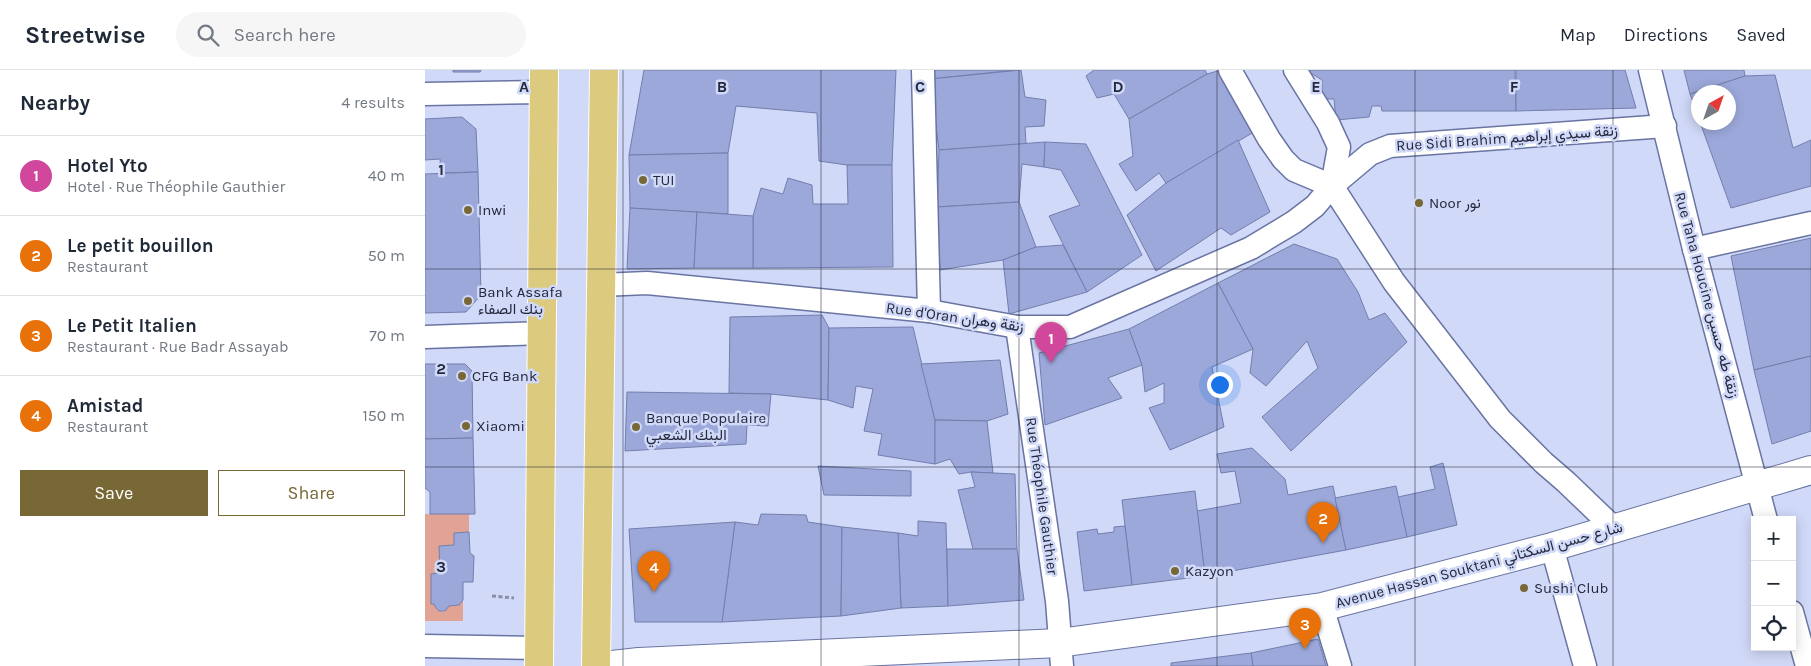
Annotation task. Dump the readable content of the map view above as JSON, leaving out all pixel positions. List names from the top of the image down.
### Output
{
  "streets": {
    "street": [
      "Rue Sidi Brahim زنقة سيدي إبراهيم",
      "Rue Taha Houcine زنقة طه حسين",
      "Rue d'Oran زنقة وهران",
      "Rue Théophile Gauthier",
      "Avenue Hassan Souktani شارع حسن السكتاني"
    ]
  },
  "crossings": [
    ["Rue Sidi Brahim زنقة سيدي إبراهيم", "Rue Taha Houcine زنقة طه حسين"],
    ["Rue Sidi Brahim زنقة سيدي إبراهيم", "Rue d'Oran زنقة وهران"],
    ["Rue Taha Houcine زنقة طه حسين", "Avenue Hassan Souktani شارع حسن السكتاني"],
    ["Rue d'Oran زنقة وهران", "Rue Théophile Gauthier"],
    ["Rue Théophile Gauthier", "Avenue Hassan Souktani شارع حسن السكتاني"]
  ],
  "places": [
    "TUI",
    "Noor نور",
    "Inwi",
    "Bank Assafa بنك الصفاء",
    "CFG Bank",
    "Xiaomi",
    "Banque Populaire البنك الشعبي",
    "Kazyon",
    "Sushi Club"
  ],
  "north": "top right",
  "page": {
    "header": "Streetwise",
    "search": "Search here",
    "nav": ["Map", "Directions", "Saved"],
    "heading": ["Nearby", "4 results"],
    "list": [
      {
        "mark": "1",
        "name": "Hotel Yto",
        "note": "Hotel · Rue Théophile Gauthier",
        "value": "40 m"
      },
      {
        "mark": "2",
        "name": "Le petit bouillon",
        "note": "Restaurant",
        "value": "50 m"
      },
      {
        "mark": "3",
        "name": "Le Petit Italien",
        "note": "Restaurant · Rue Badr Assayab",
        "value": "70 m"
      },
      {
        "mark": "4",
        "name": "Amistad",
        "note": "Restaurant",
        "value": "150 m"
      }
    ],
    "pins": [
      "1",
      "2",
      "4",
      "3"
    ],
    "buttons": ["Save", "Share"],
    "map_buttons": ["+", "−"]
  },
  "grid": {
    "columns": [
      "A",
      "B",
      "C",
      "D",
      "E",
      "F"
    ],
    "rows": ["1", "2", "3"]
  }
}
